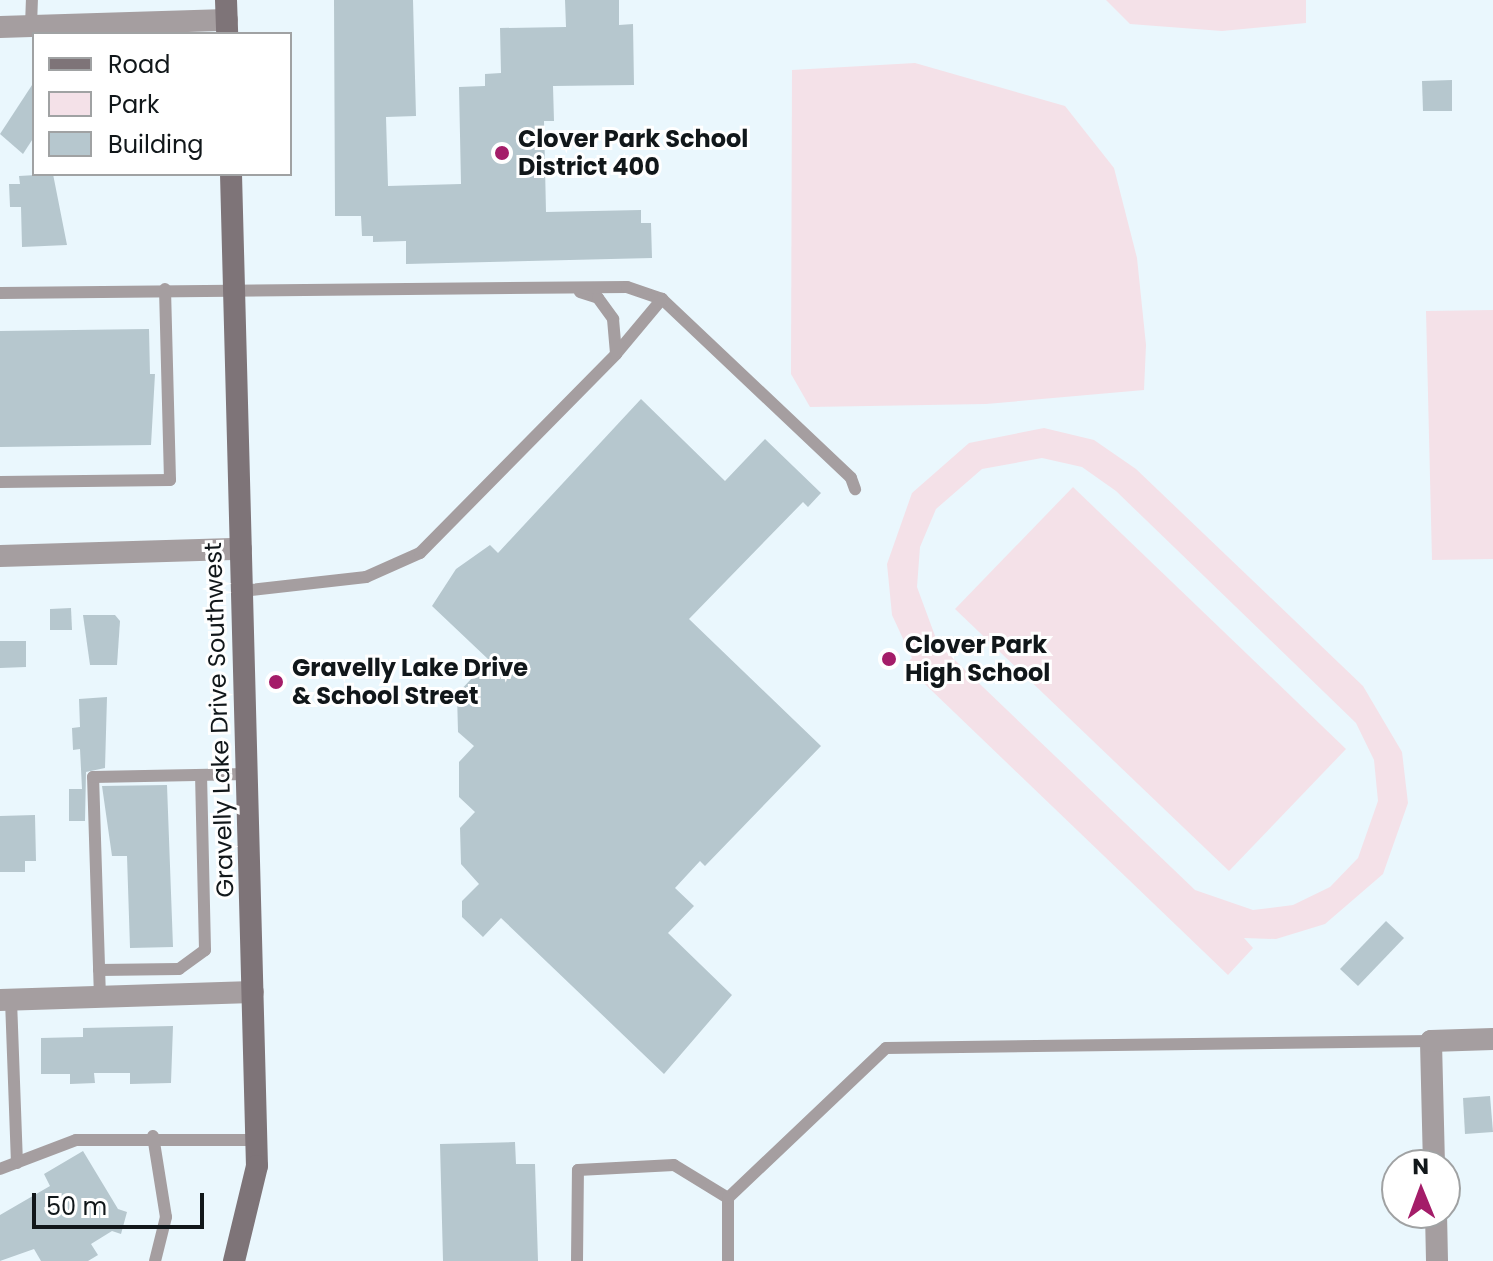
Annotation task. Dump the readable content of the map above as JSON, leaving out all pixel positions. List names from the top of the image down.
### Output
{
  "streets": {
    "main road": ["Gravelly Lake Drive Southwest"]
  },
  "places": ["Clover Park School District 400", "Clover Park High School", "Gravelly Lake Drive & School Street"],
  "legend": ["Road", "Park", "Building"],
  "scale_bar": "50 m",
  "north": "top"
}
